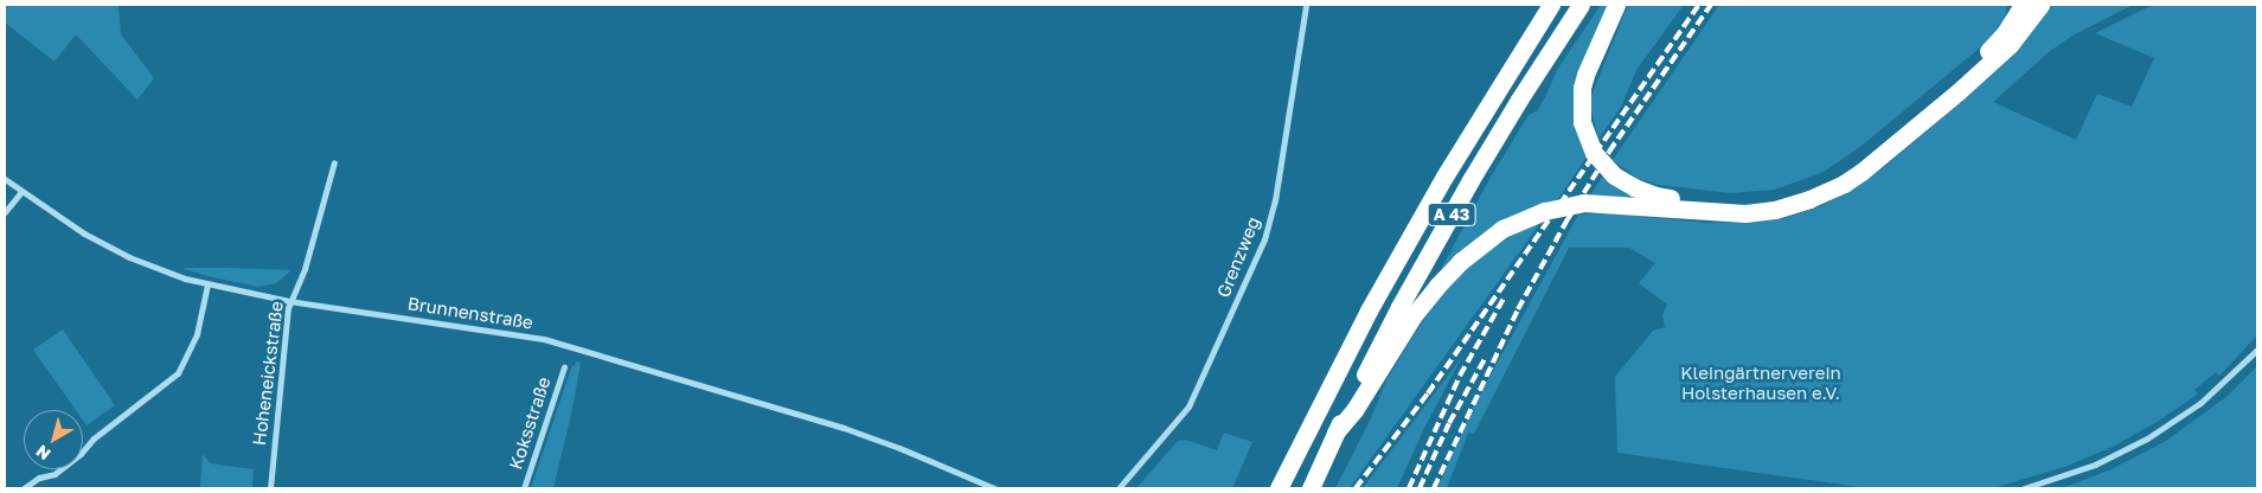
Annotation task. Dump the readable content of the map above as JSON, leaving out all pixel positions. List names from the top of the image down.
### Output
{
  "streets": {
    "highway": ["A 43"],
    "street": [
      "Grenzweg",
      "Brunnenstraße",
      "Hoheneickstraße",
      "Koksstraße"
    ]
  },
  "crossings": [
    ["Brunnenstraße", "Hoheneickstraße"]
  ],
  "parks": ["Kleingärtnerverein Holsterhausen e.V."],
  "north": "bottom left"
}
